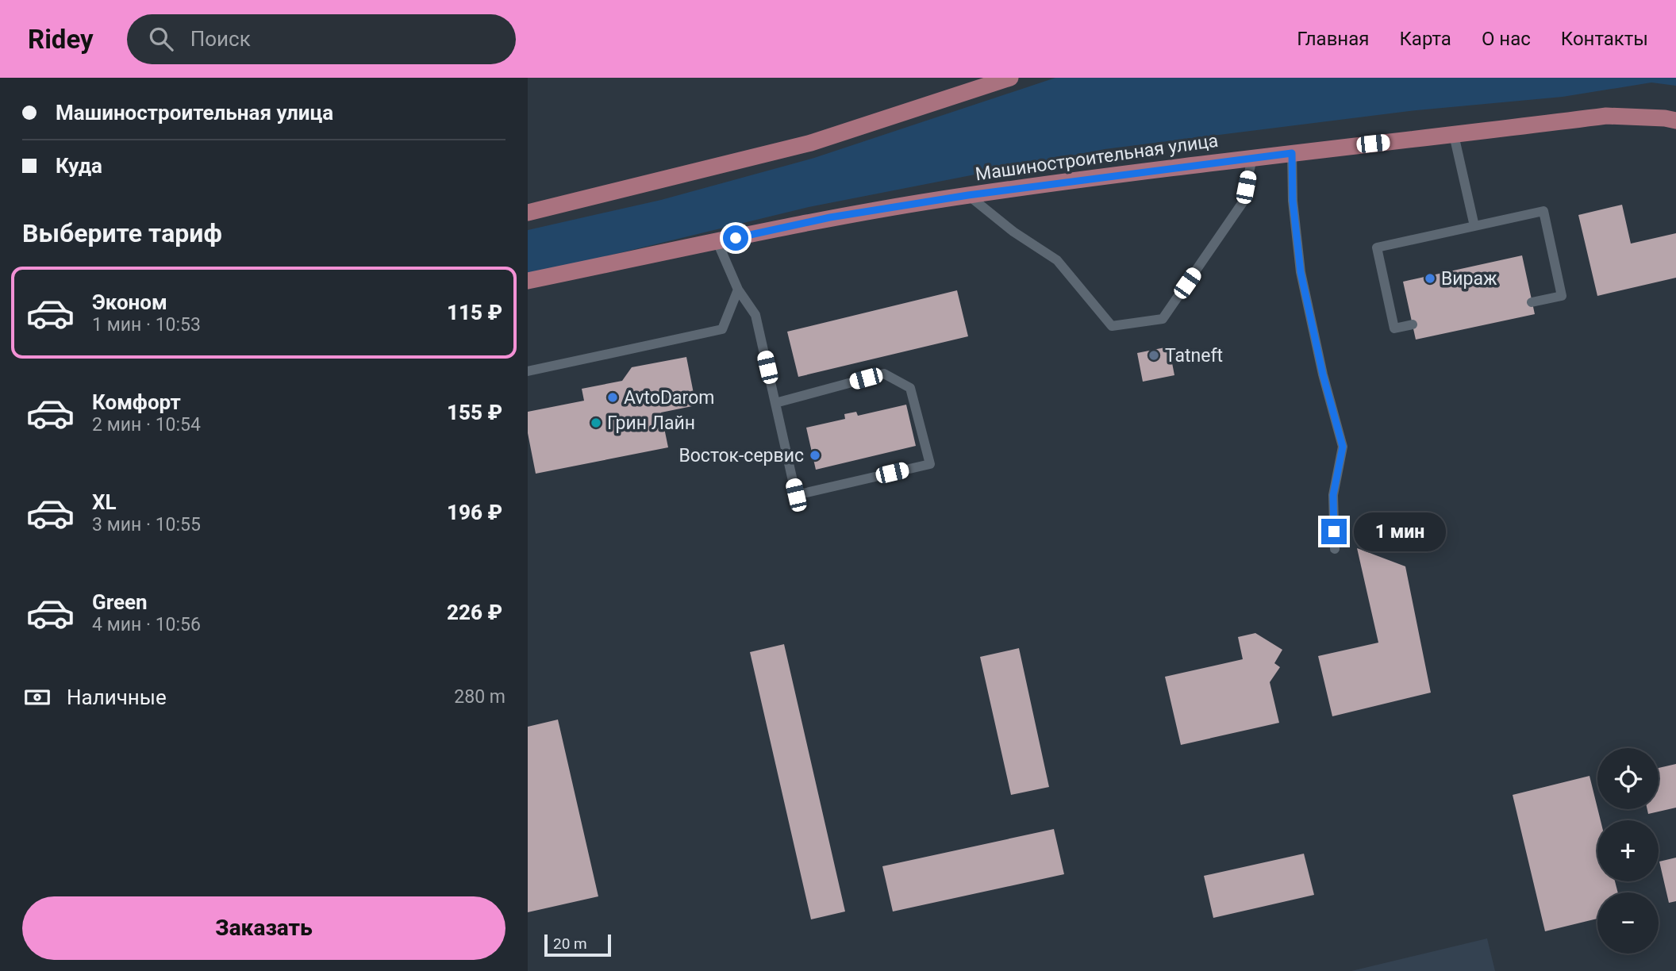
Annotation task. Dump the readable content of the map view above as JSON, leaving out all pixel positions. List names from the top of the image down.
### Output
{
  "streets": {
    "main road": ["Машиностроительная улица"]
  },
  "places": [
    "Вираж",
    "Tatneft",
    "AvtoDarom",
    "Грин Лайн",
    "Восток-сервис"
  ],
  "scale_bar": "20 m",
  "page": {
    "header": "Ridey",
    "search": "Поиск",
    "nav": [
      "Главная",
      "Карта",
      "О нас",
      "Контакты"
    ],
    "banner": ["Машиностроительная улица", "Куда"],
    "heading": "Выберите тариф",
    "list": [
      {
        "name": "Эконом",
        "note": "1 мин · 10:53",
        "value": "115 ₽"
      },
      {
        "name": "Комфорт",
        "note": "2 мин · 10:54",
        "value": "155 ₽"
      },
      {
        "name": "XL",
        "note": "3 мин · 10:55",
        "value": "196 ₽"
      },
      {
        "name": "Green",
        "note": "4 мин · 10:56",
        "value": "226 ₽"
      }
    ],
    "bubble": "1 мин",
    "pay": ["Наличные", "280 m"],
    "map_buttons": ["+", "−"],
    "buttons": "Заказать",
    "scale": "20 m"
  }
}
